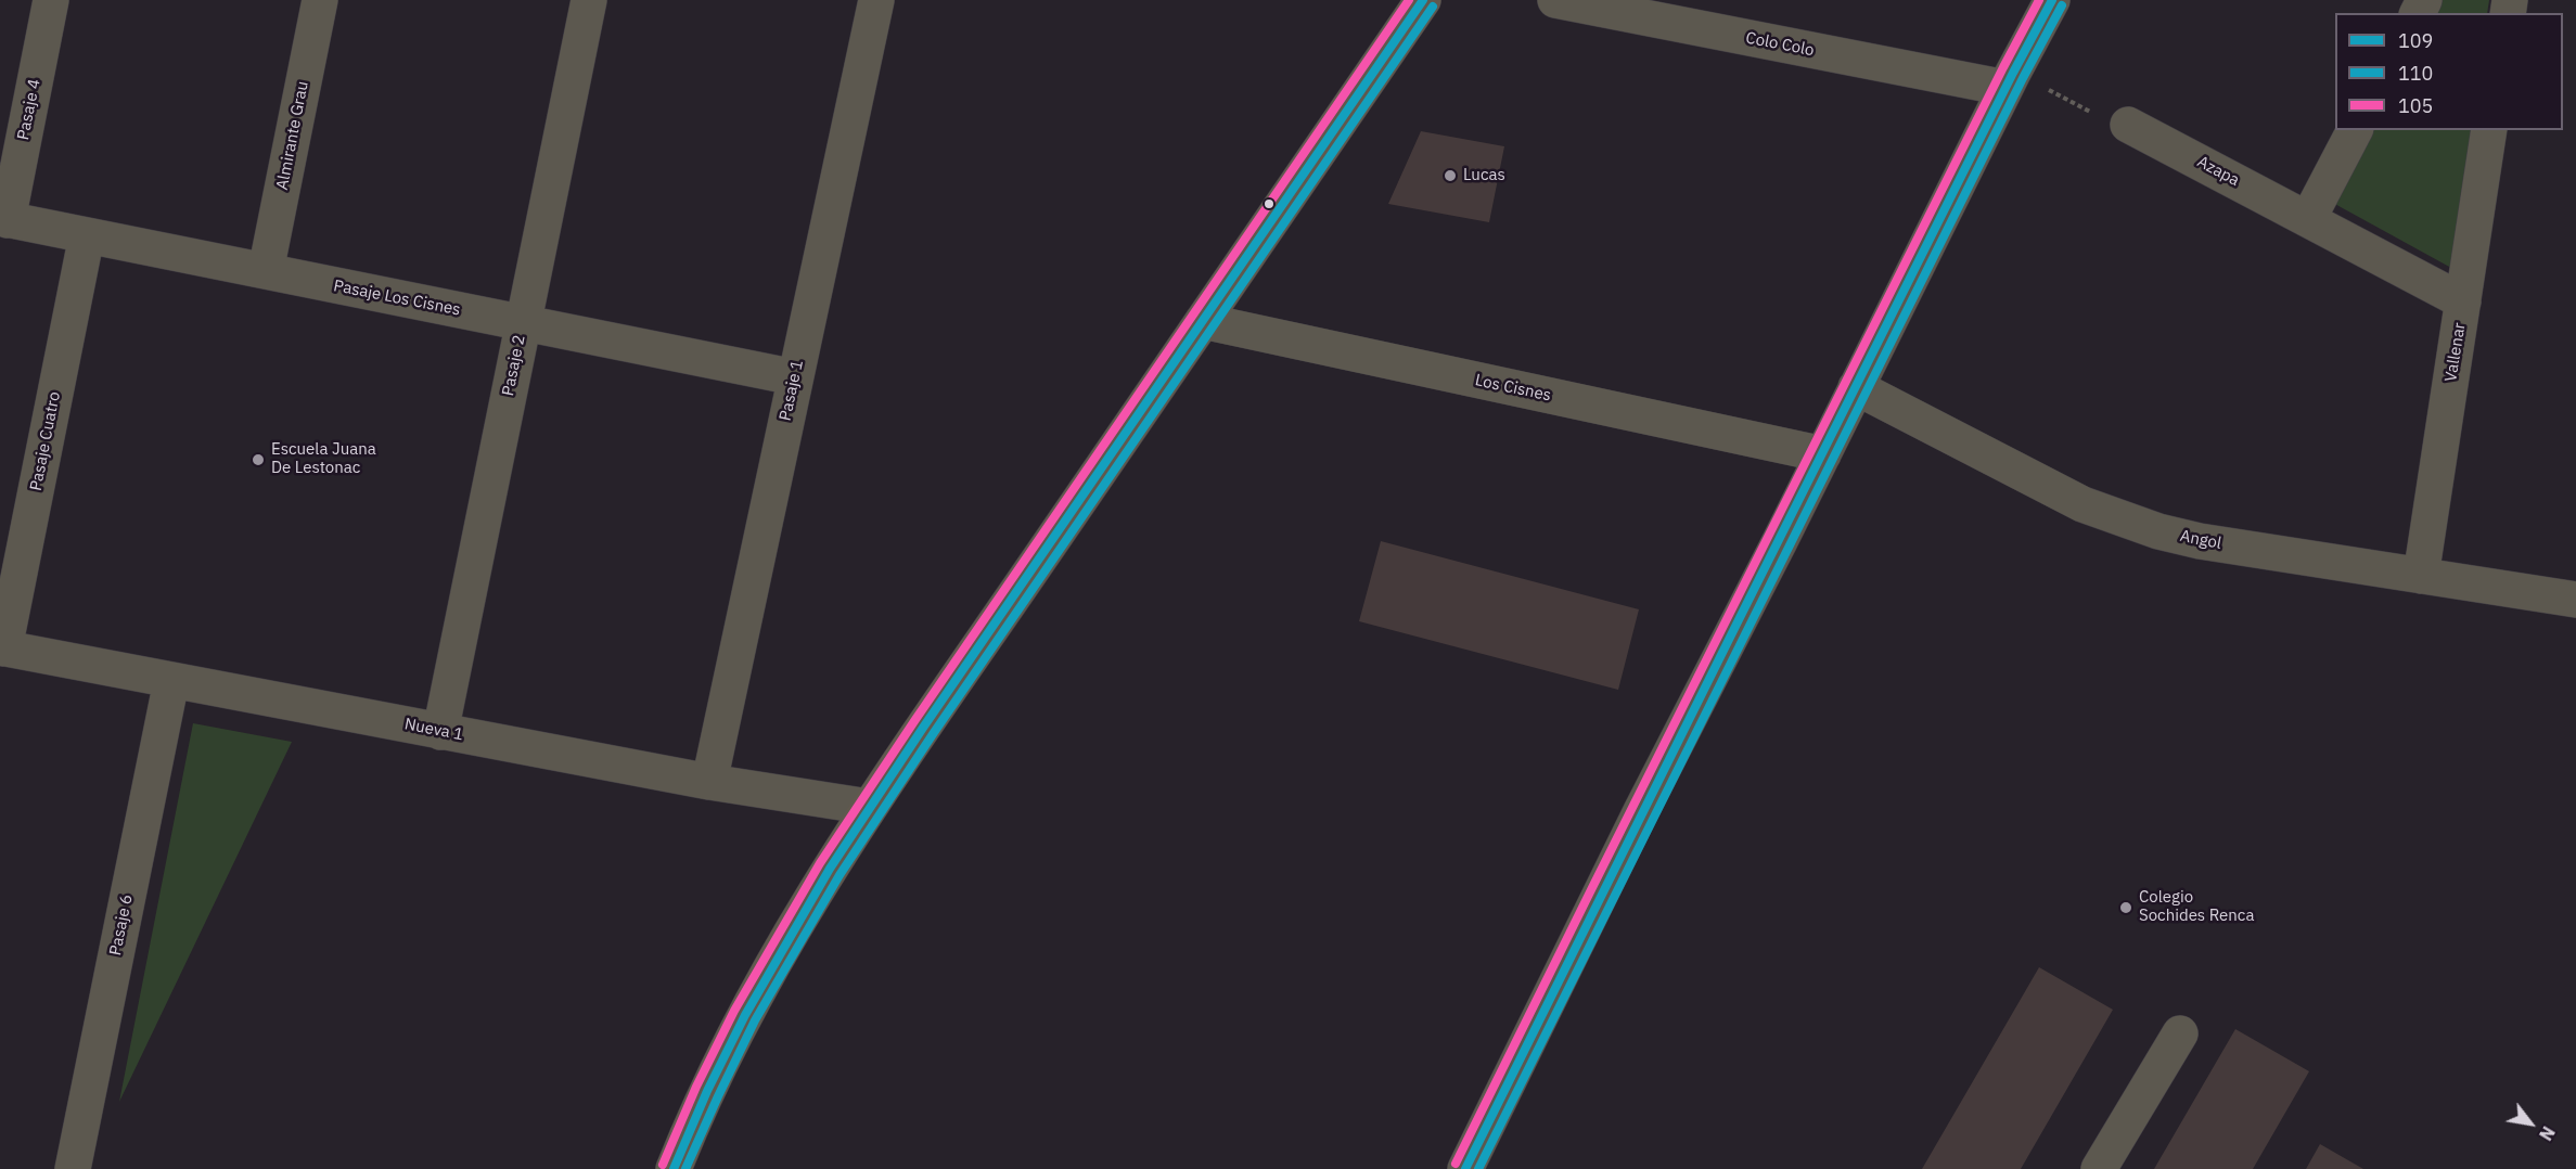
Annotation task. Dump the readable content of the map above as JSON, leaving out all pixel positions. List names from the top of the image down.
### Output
{
  "streets": {
    "street": [
      "Colo Colo",
      "Pasaje 4",
      "Almirante Grau",
      "Azapa",
      "Pasaje Los Cisnes",
      "Vallenar",
      "Pasaje 2",
      "Los Cisnes",
      "Pasaje 1",
      "Pasaje Cuatro",
      "Angol",
      "Nueva 1",
      "Pasaje 6"
    ]
  },
  "crossings": [
    ["Pasaje 4", "Pasaje Los Cisnes"],
    ["Almirante Grau", "Pasaje Los Cisnes"],
    ["Azapa", "Vallenar"],
    ["Pasaje Los Cisnes", "Pasaje 2"],
    ["Pasaje Los Cisnes", "Pasaje 1"],
    ["Pasaje Los Cisnes", "Pasaje Cuatro"],
    ["Vallenar", "Angol"],
    ["Pasaje 2", "Nueva 1"],
    ["Pasaje 1", "Nueva 1"],
    ["Pasaje Cuatro", "Nueva 1"],
    ["Nueva 1", "Pasaje 6"]
  ],
  "places": ["Lucas", "Escuela Juana De Lestonac", "Colegio Sochides Renca"],
  "lines": ["transit line 109", "transit line 105", "transit line 110"],
  "legend": ["109", "110", "105"],
  "north": "bottom right"
}
